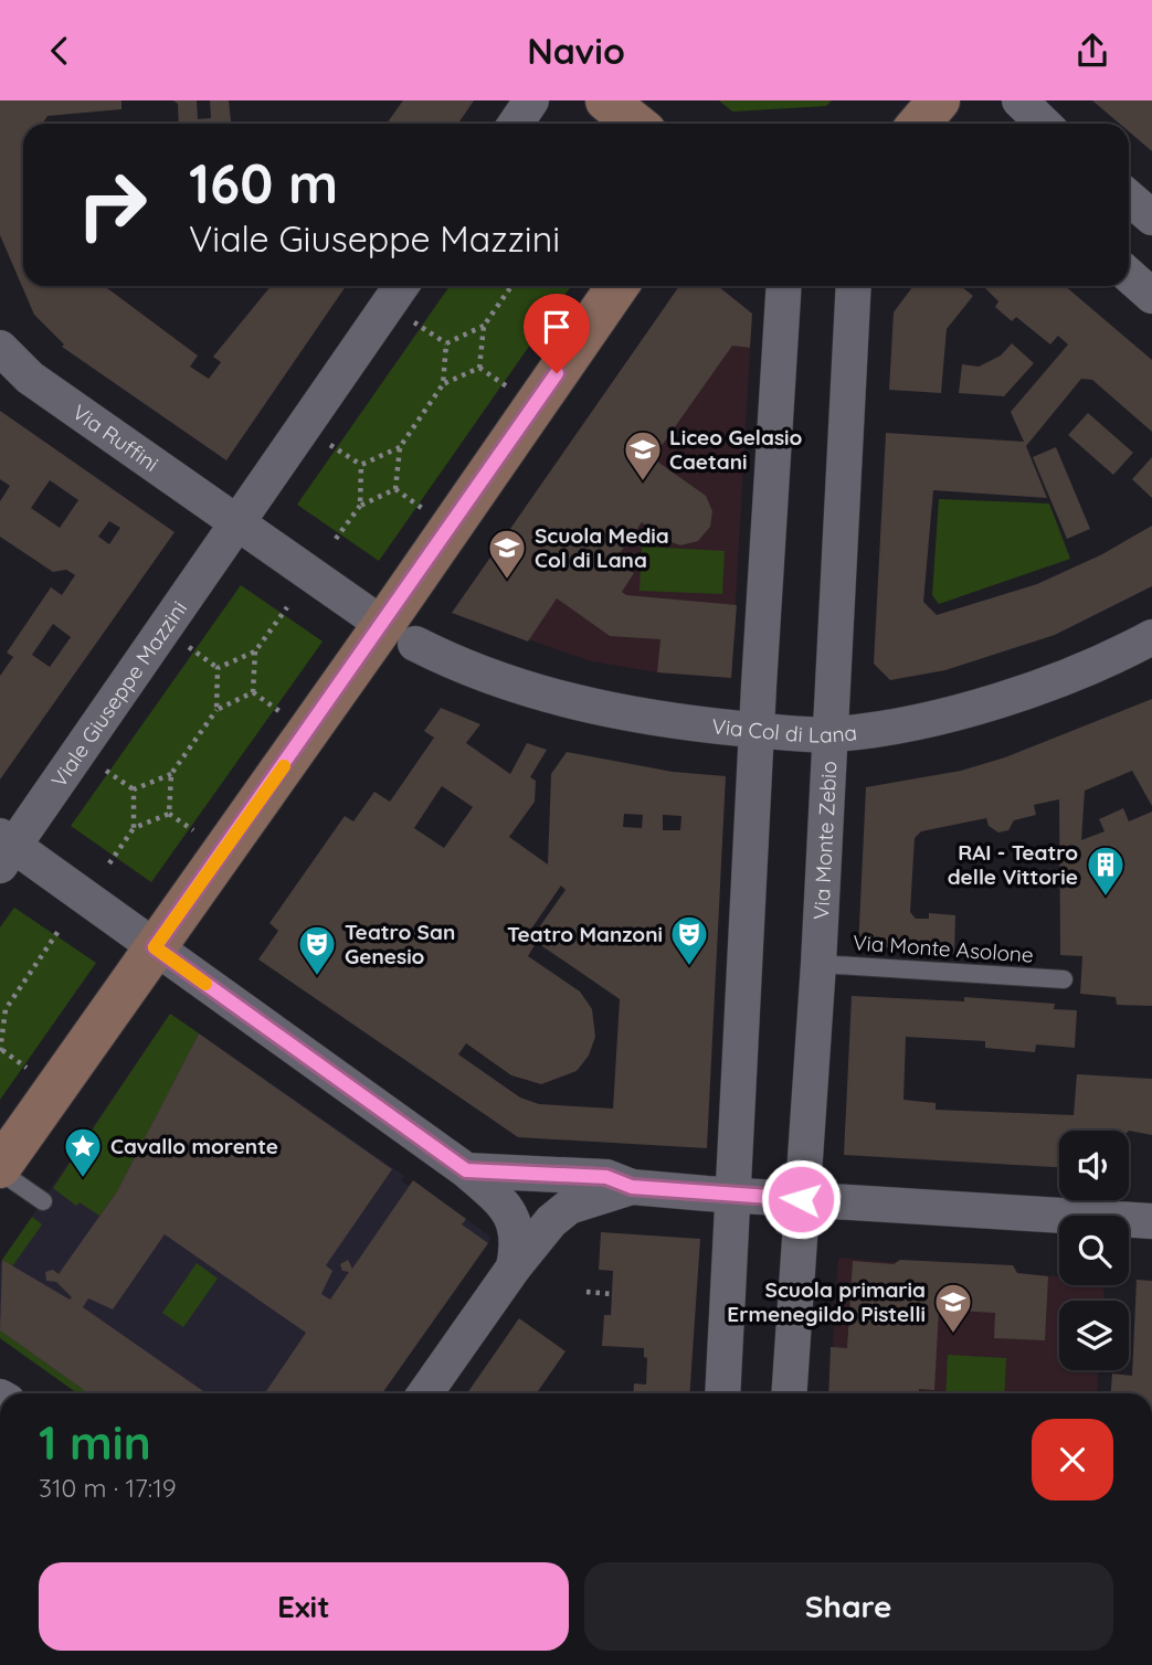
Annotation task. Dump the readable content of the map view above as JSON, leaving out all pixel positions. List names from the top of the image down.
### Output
{
  "streets": {
    "street": [
      "Via Ruffini",
      "Viale Giuseppe Mazzini",
      "Via Col di Lana",
      "Via Monte Zebio"
    ],
    "lane": ["Via Monte Asolone"]
  },
  "crossings": [
    ["Via Ruffini", "Viale Giuseppe Mazzini"],
    ["Via Col di Lana", "Via Monte Zebio"],
    ["Via Monte Zebio", "Via Monte Asolone"]
  ],
  "places": {
    "school or university": ["Liceo Gelasio Caetani", "Scuola Media Col di Lana", "Scuola primaria Ermenegildo Pistelli"],
    "building": ["RAI - Teatro delle Vittorie"],
    "theatre": ["Teatro Manzoni", "Teatro San Genesio"],
    "place": ["Cavallo morente"]
  },
  "page": {
    "header": "Navio",
    "turn": ["160 m", "Viale Giuseppe Mazzini"],
    "heading": ["1 min", "310 m · 17:19"],
    "buttons": ["Exit", "Share"]
  }
}
